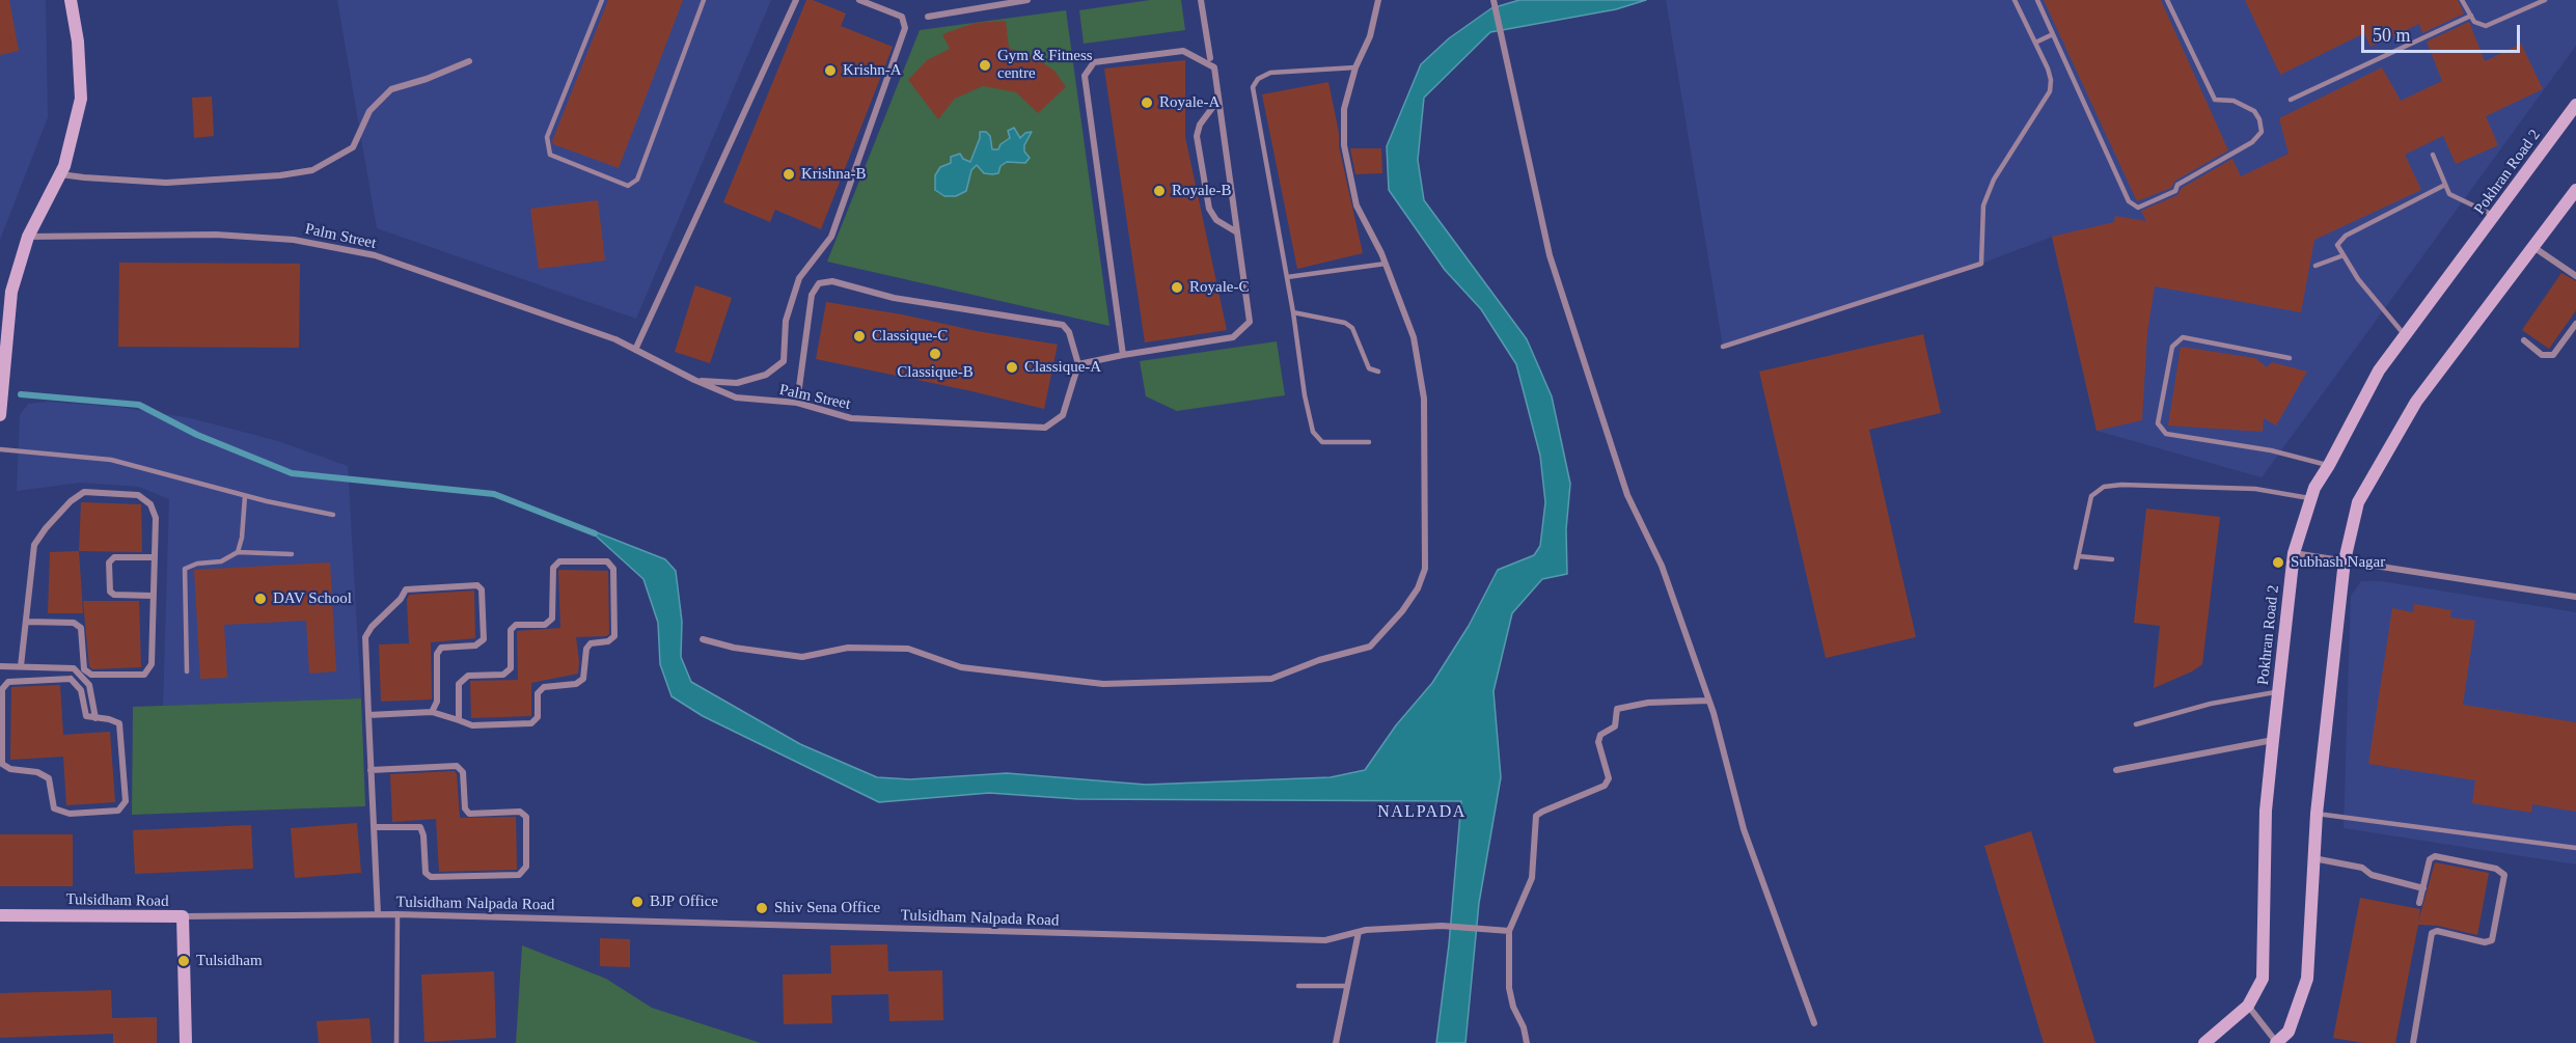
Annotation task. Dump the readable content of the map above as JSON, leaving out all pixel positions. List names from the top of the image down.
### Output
{
  "streets": {
    "main road": ["Pokhran Road 2", "Tulsidham Road"],
    "street": ["Palm Street", "Tulsidham Nalpada Road"]
  },
  "crossings": [
    ["Tulsidham Road", "Tulsidham Nalpada Road"]
  ],
  "districts": ["NALPADA"],
  "places": [
    "Gym & Fitness centre",
    "Krishn-A",
    "Royale-A",
    "Krishna-B",
    "Royale-B",
    "Royale-C",
    "Classique-C",
    "Classique-B",
    "Classique-A",
    "Subhash Nagar",
    "DAV School",
    "BJP Office",
    "Shiv Sena Office",
    "Tulsidham"
  ],
  "scale_bar": "50 m"
}
